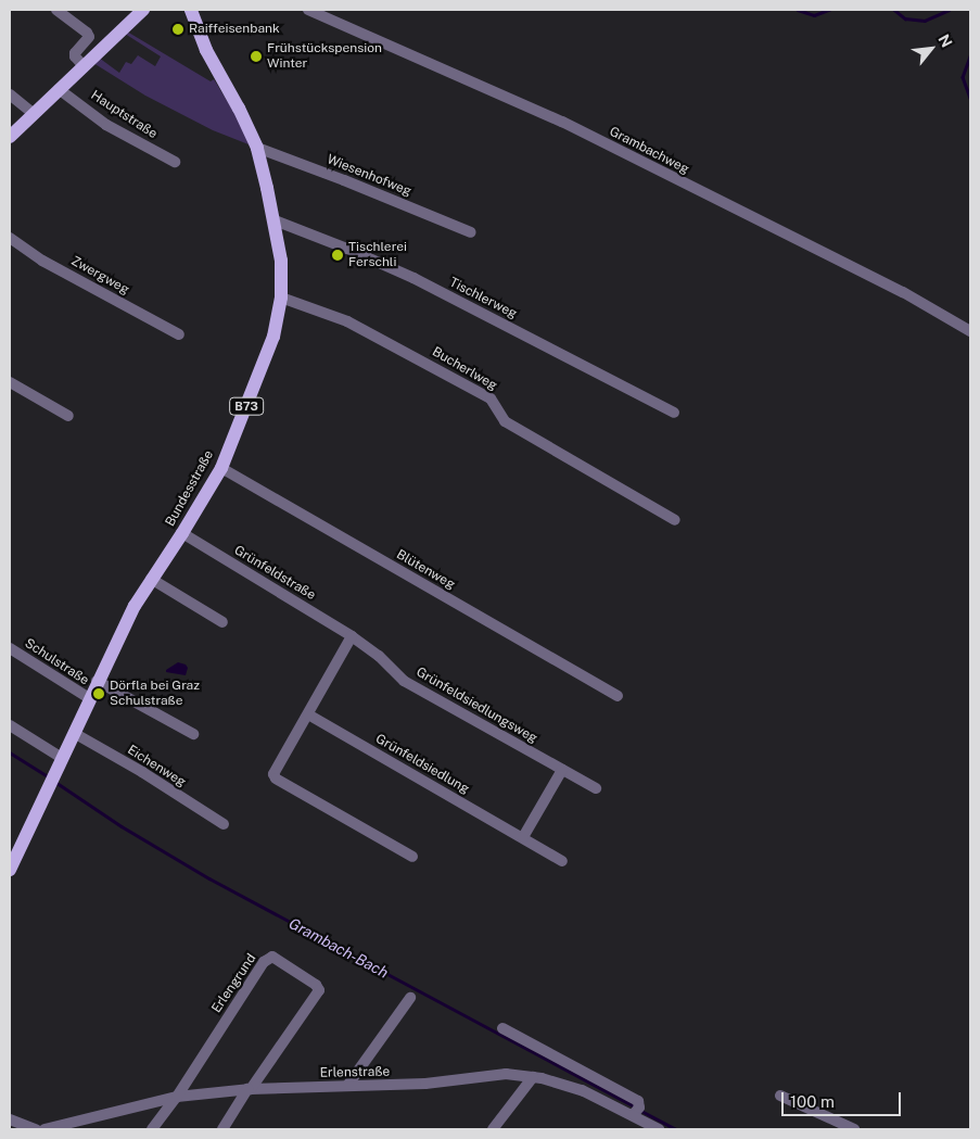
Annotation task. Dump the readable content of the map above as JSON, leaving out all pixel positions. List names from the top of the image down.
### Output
{
  "streets": {
    "main road": ["B73", "Bundesstraße"],
    "street": [
      "Hauptstraße",
      "Grambachweg",
      "Wiesenhofweg",
      "Zwergweg",
      "Tischlerweg",
      "Bucherlweg",
      "Blütenweg",
      "Grünfeldstraße",
      "Schulstraße",
      "Grünfeldsiedlungsweg",
      "Grünfeldsiedlung",
      "Eichenweg",
      "Erlengrund",
      "Erlenstraße"
    ]
  },
  "crossings": [
    ["Wiesenhofweg", "Bundesstraße"],
    ["Tischlerweg", "Bundesstraße"],
    ["Bucherlweg", "Bundesstraße"],
    ["Bundesstraße", "Blütenweg"],
    ["Bundesstraße", "Grünfeldstraße"],
    ["Bundesstraße", "Schulstraße"],
    ["Bundesstraße", "Eichenweg"],
    ["Grünfeldstraße", "Grünfeldsiedlungsweg"],
    ["Erlengrund", "Erlenstraße"]
  ],
  "water": ["Grambach-Bach"],
  "places": [
    "Raiffeisenbank",
    "Frühstückspension Winter",
    "Tischlerei Ferschli",
    "Dörfla bei Graz Schulstraße"
  ],
  "scale_bar": "100 m",
  "north": "top right"
}
